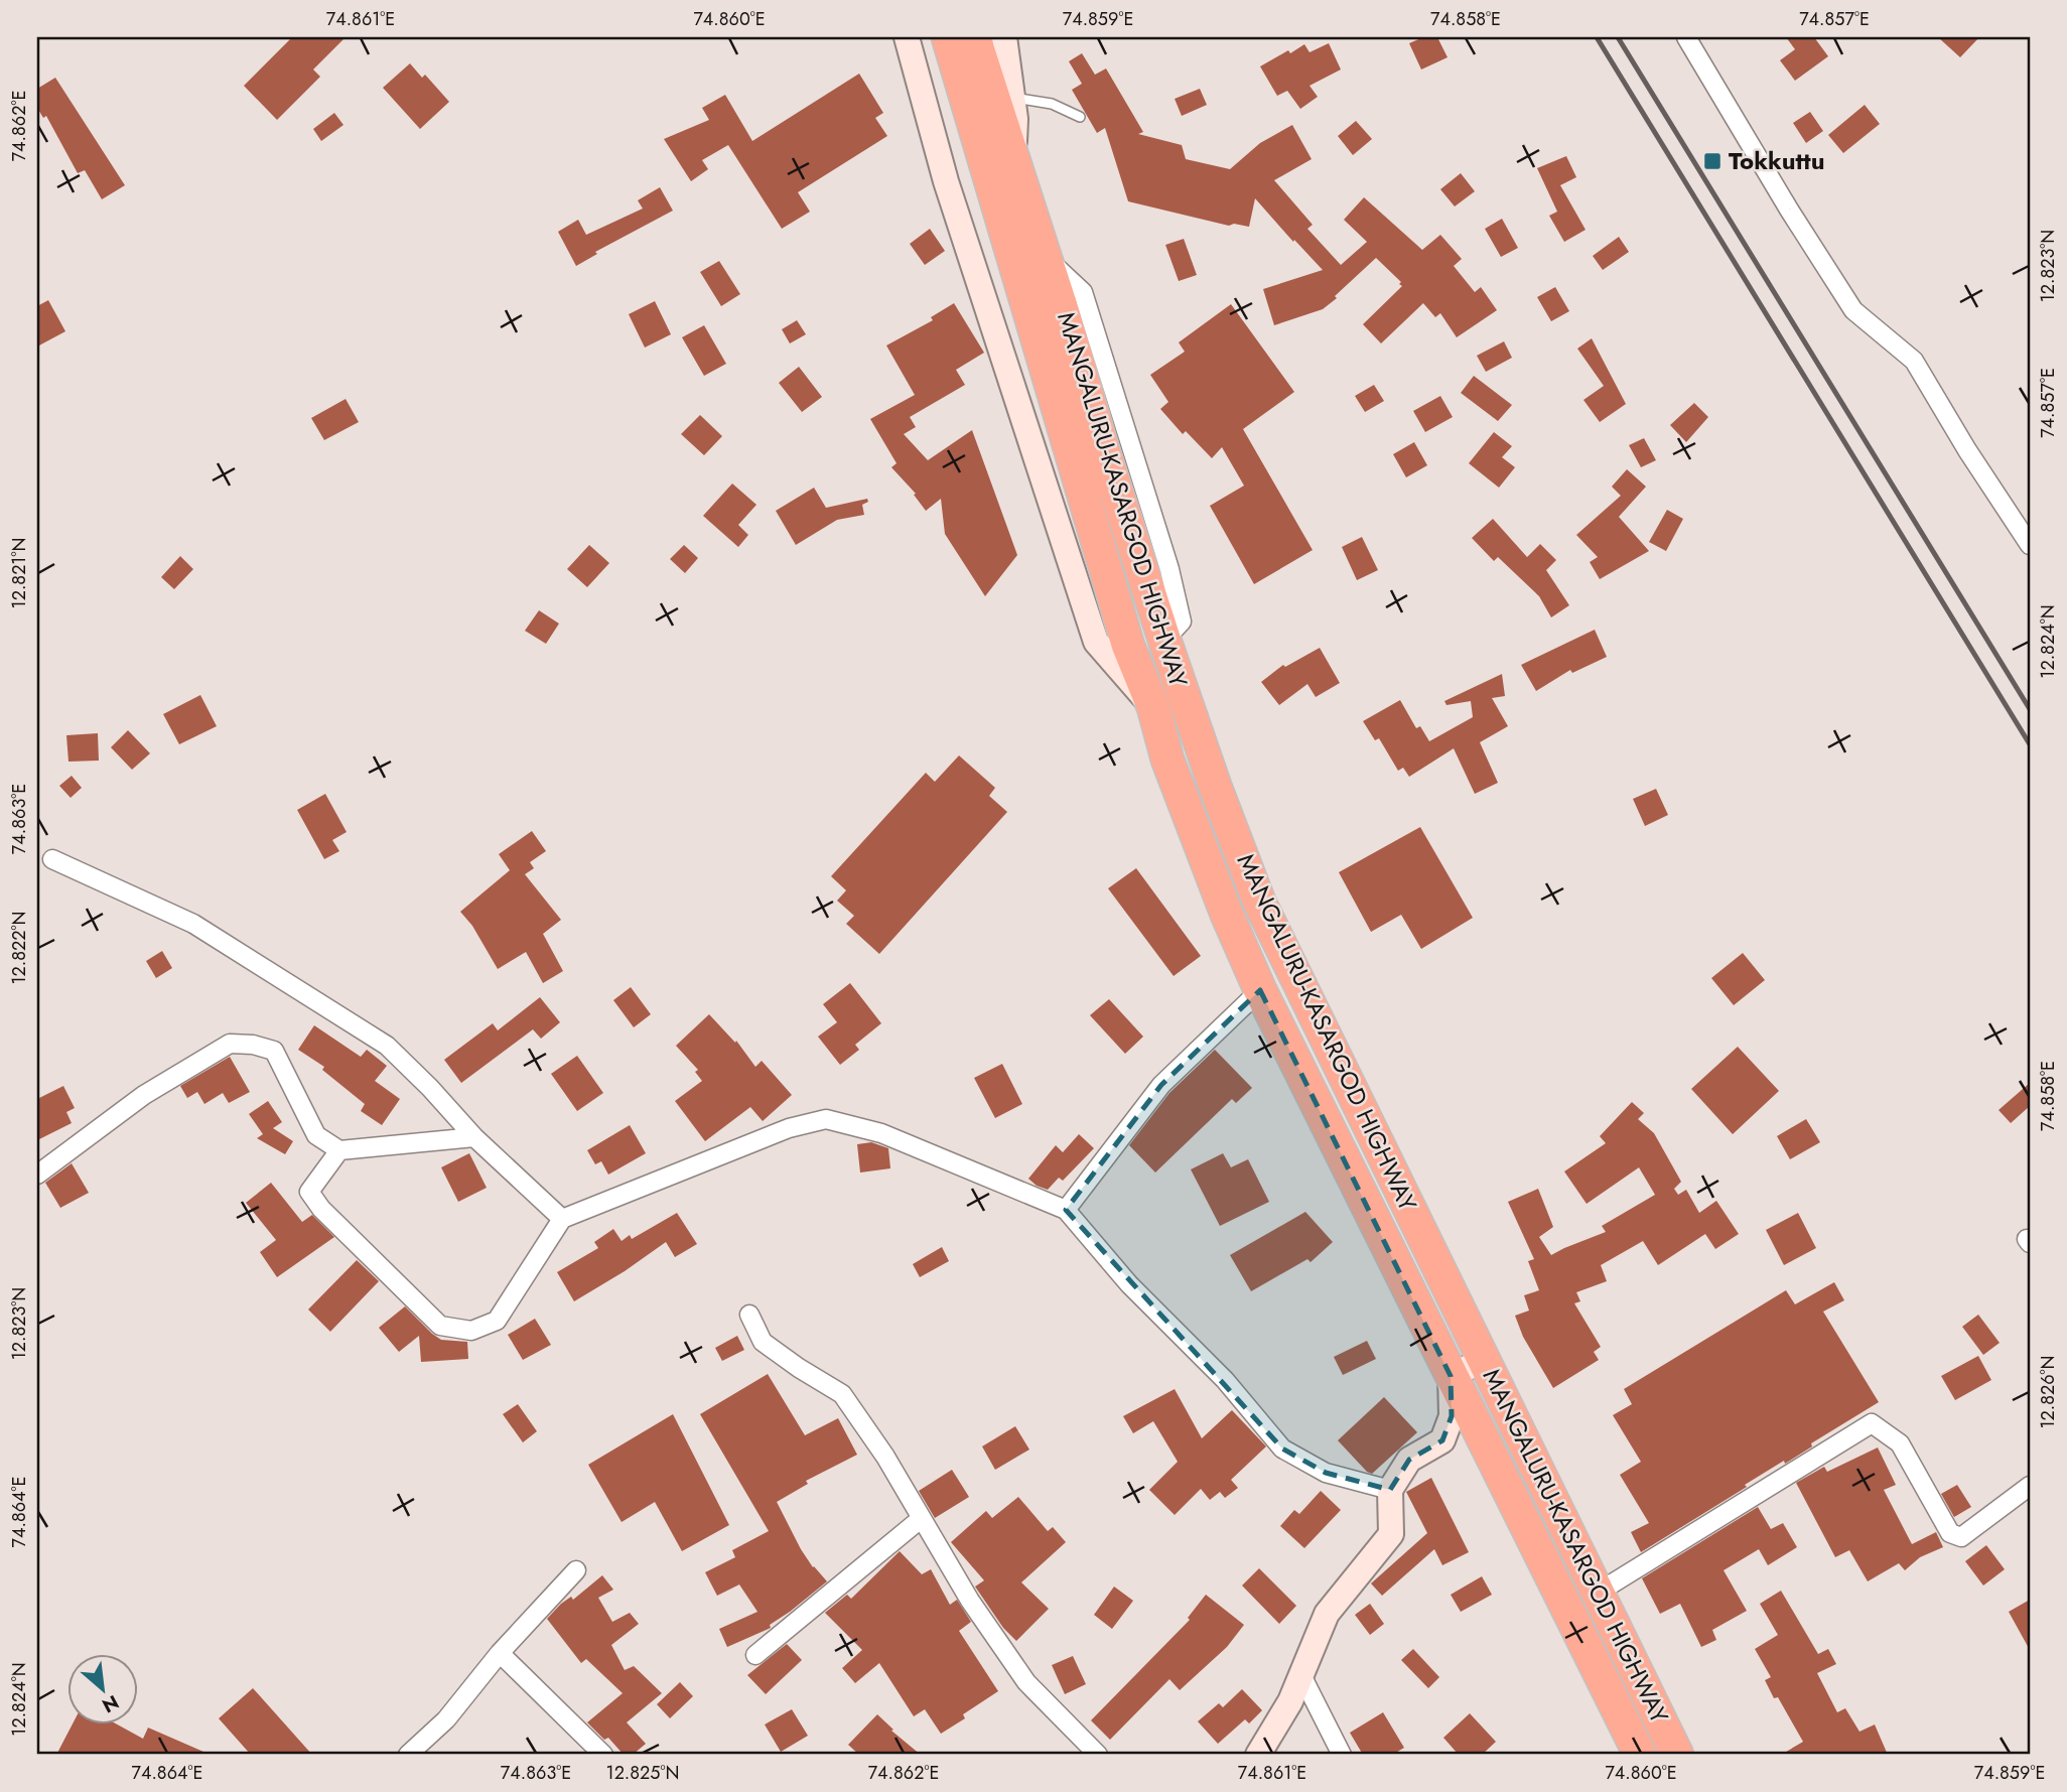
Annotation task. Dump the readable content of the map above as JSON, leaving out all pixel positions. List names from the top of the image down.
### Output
{
  "streets": {
    "highway": ["MANGALURU-KASARGOD HIGHWAY"]
  },
  "places": {
    "transit": ["Tokkuttu"]
  },
  "north": "bottom right",
  "coordinates": [
    "74.861°E",
    "74.860°E",
    "74.859°E",
    "74.858°E",
    "74.857°E",
    "74.862°E",
    "12.823°N",
    "12.821°N",
    "12.824°N",
    "74.863°E",
    "12.822°N",
    "12.826°N",
    "74.864°E",
    "12.825°N"
  ]
}
